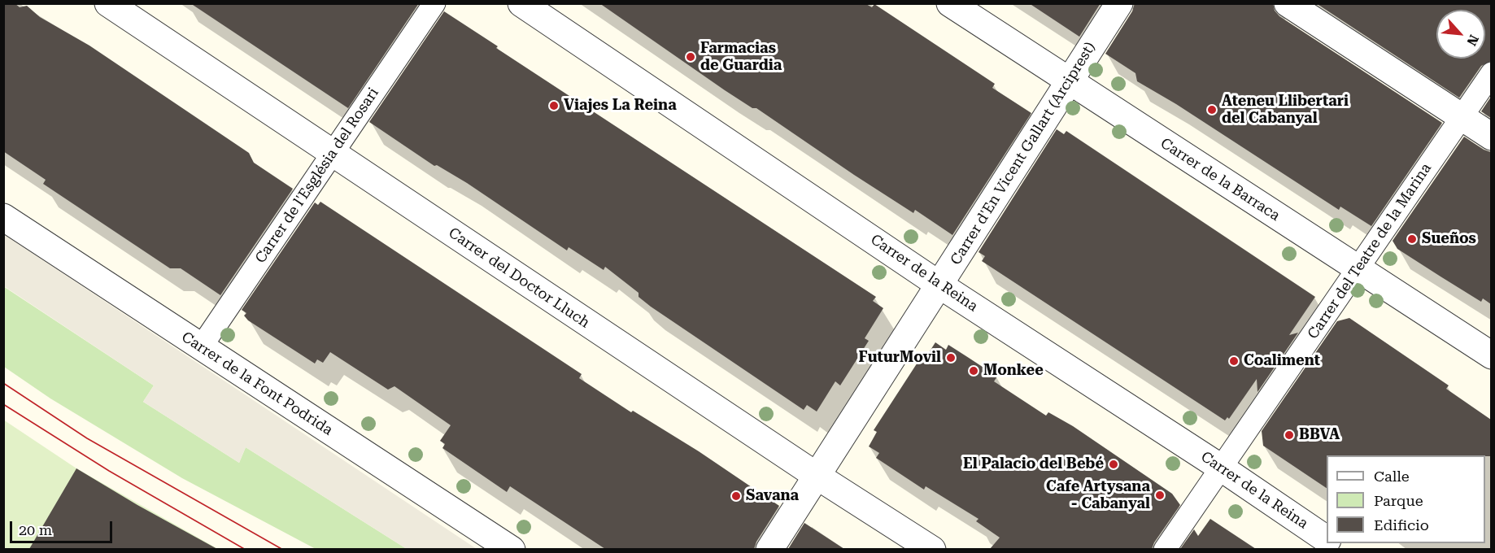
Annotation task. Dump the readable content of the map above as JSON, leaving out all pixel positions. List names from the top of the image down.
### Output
{
  "streets": {
    "street": [
      "Carrer d'En Vicent Gallart (Arciprest)",
      "Carrer de l'Església del Rosari",
      "Carrer de la Barraca",
      "Carrer del Teatre de la Marina",
      "Carrer de la Reina",
      "Carrer del Doctor Lluch",
      "Carrer de la Font Podrida"
    ]
  },
  "crossings": [
    ["Carrer d'En Vicent Gallart (Arciprest)", "Carrer de la Barraca"],
    ["Carrer d'En Vicent Gallart (Arciprest)", "Carrer de la Reina"],
    ["Carrer d'En Vicent Gallart (Arciprest)", "Carrer del Doctor Lluch"],
    ["Carrer de l'Església del Rosari", "Carrer del Doctor Lluch"],
    ["Carrer de l'Església del Rosari", "Carrer de la Font Podrida"],
    ["Carrer de la Barraca", "Carrer del Teatre de la Marina"],
    ["Carrer del Teatre de la Marina", "Carrer de la Reina"]
  ],
  "places": [
    "Farmacias de Guardia",
    "Viajes La Reina",
    "Ateneu Llibertari del Cabanyal",
    "Sueños",
    "FuturMovil",
    "Coaliment",
    "Monkee",
    "BBVA",
    "El Palacio del Bebé",
    "Cafe Artysana - Cabanyal",
    "Savana"
  ],
  "legend": ["Calle", "Parque", "Edificio"],
  "scale_bar": "20 m",
  "north": "bottom right"
}
